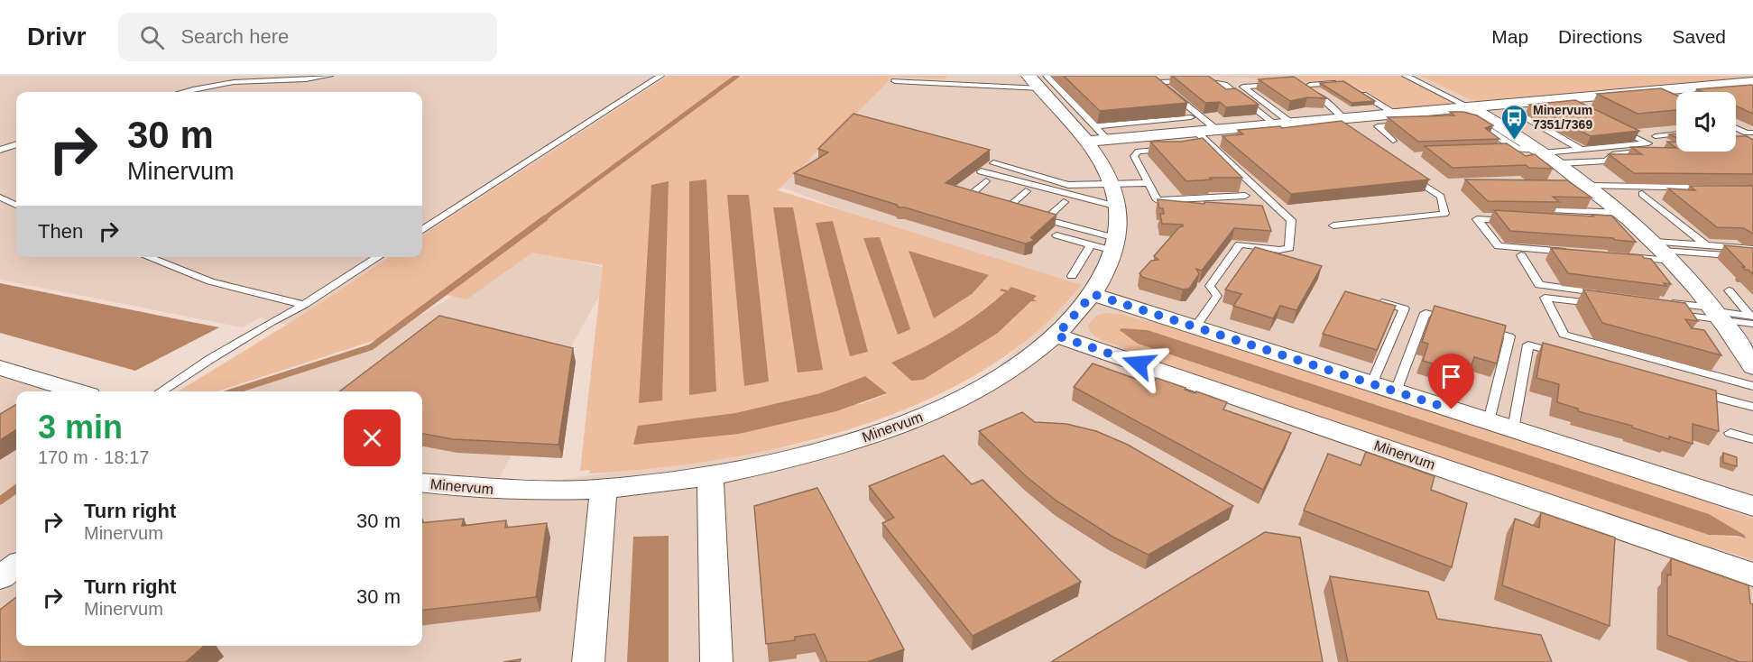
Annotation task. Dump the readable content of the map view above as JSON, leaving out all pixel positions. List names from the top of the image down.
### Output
{
  "streets": {
    "street": ["Minervum"]
  },
  "places": {
    "bus stop": ["Minervum 7351/7369"]
  },
  "page": {
    "header": "Drivr",
    "search": "Search here",
    "nav": ["Map", "Directions", "Saved"],
    "turn": ["30 m", "Minervum"],
    "then": "Then",
    "heading": ["3 min", "170 m · 18:17"],
    "list": [
      {
        "name": "Turn right",
        "note": "Minervum",
        "value": "30 m"
      },
      {
        "name": "Turn right",
        "note": "Minervum",
        "value": "30 m"
      }
    ]
  }
}
